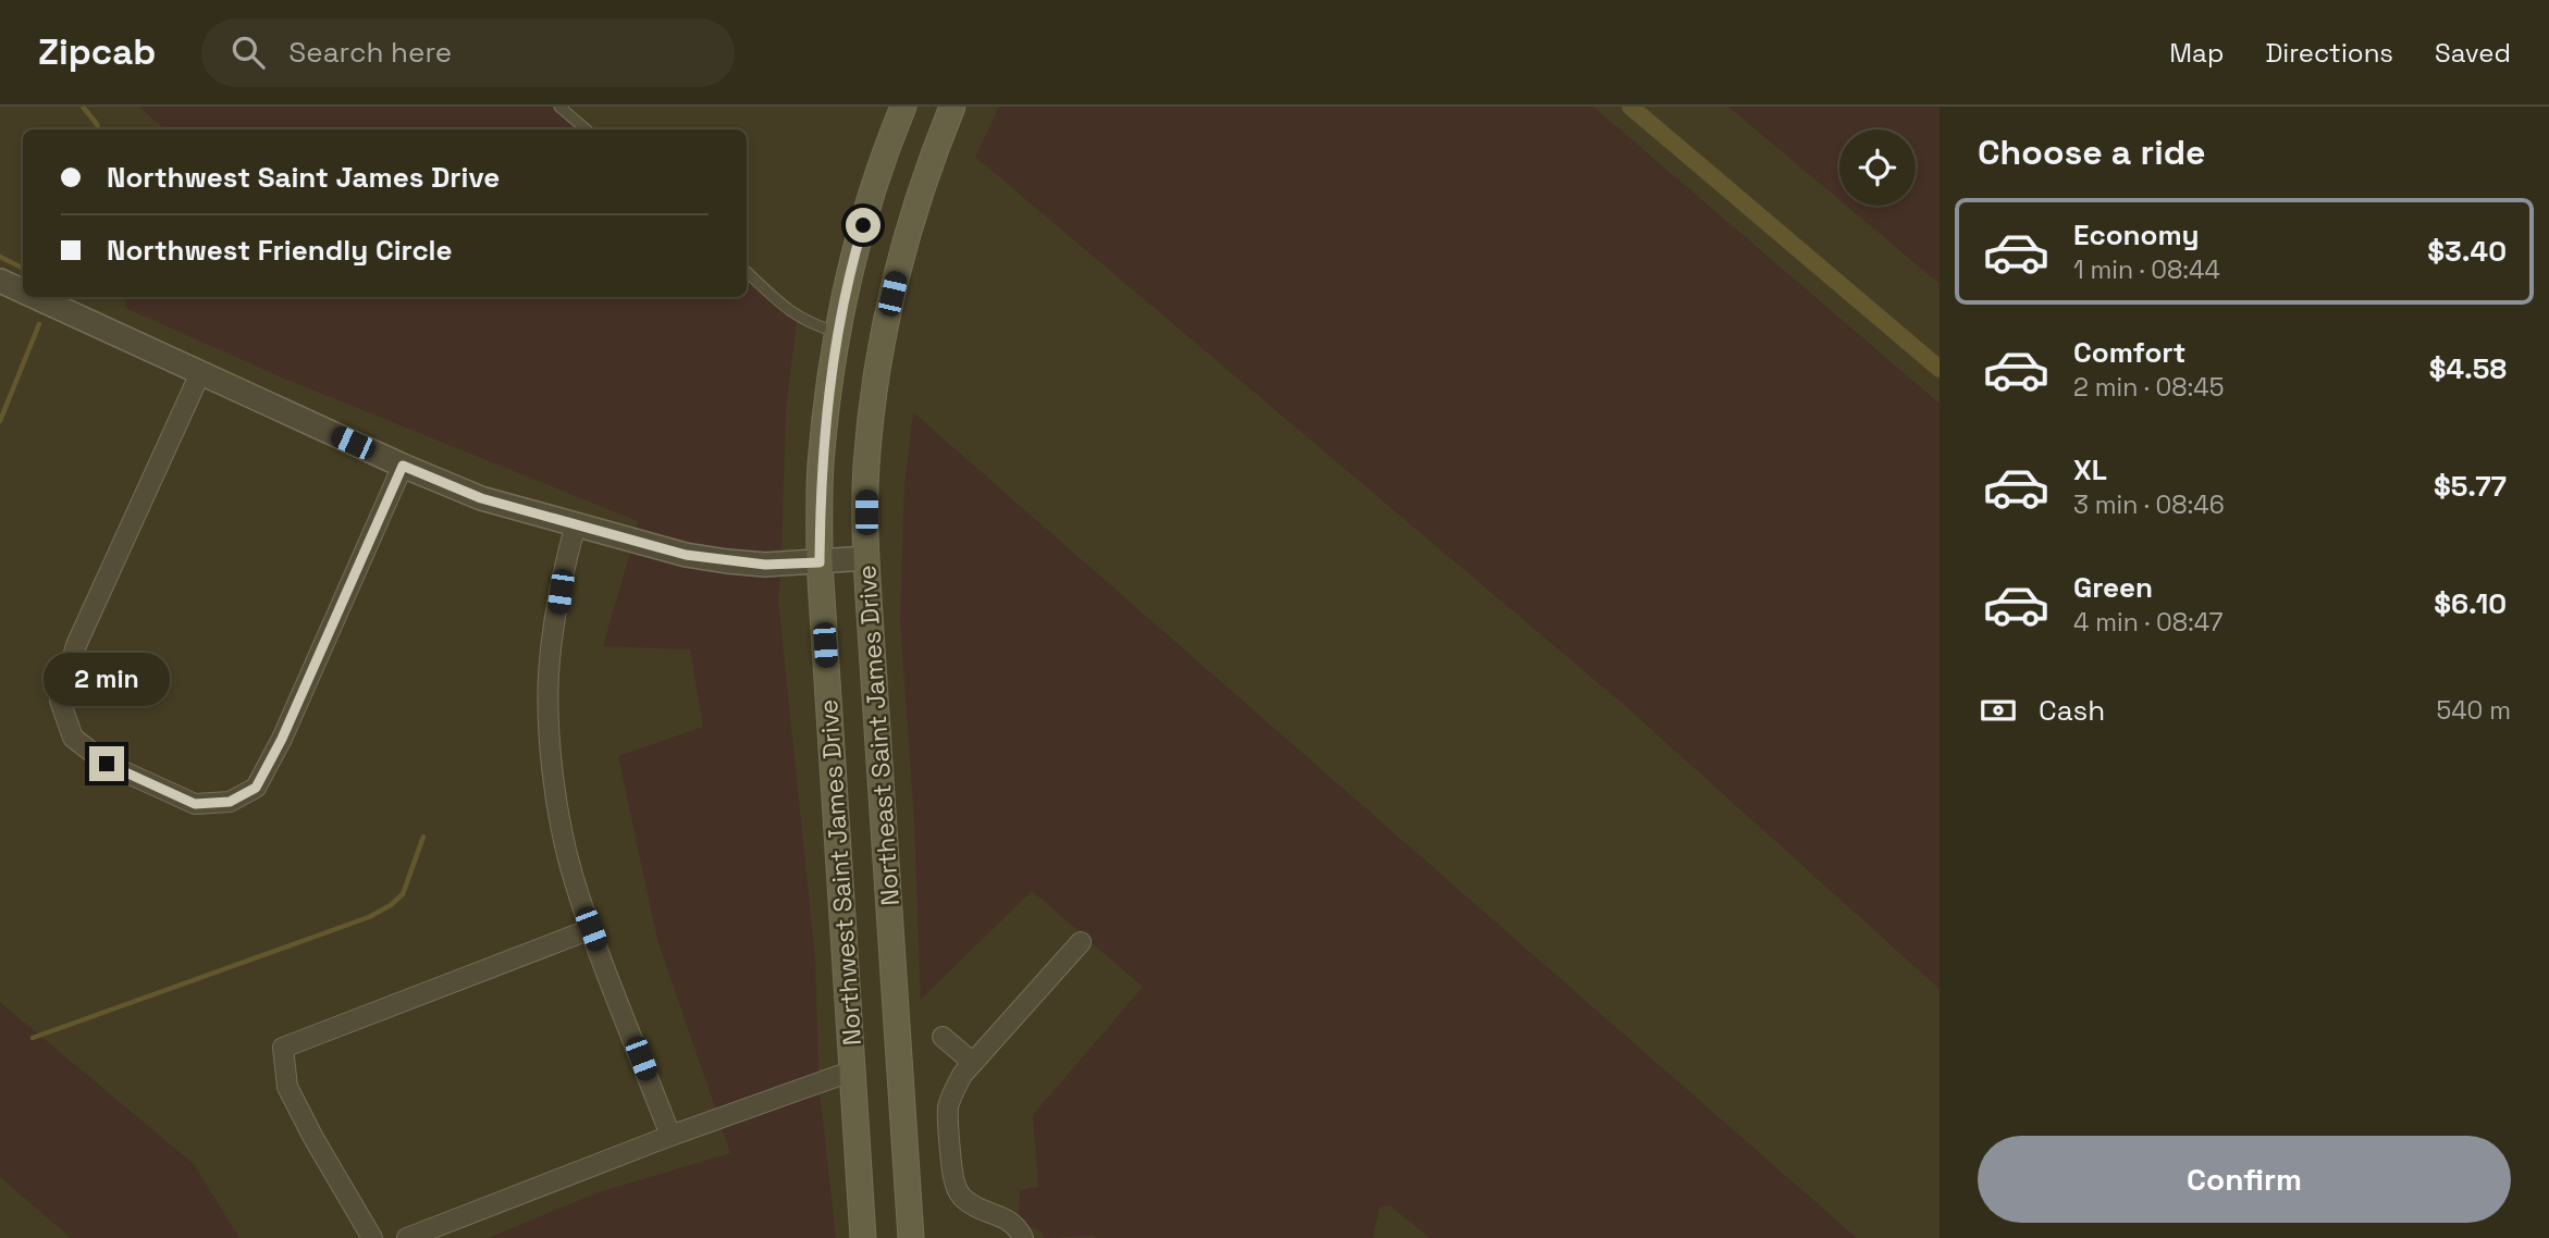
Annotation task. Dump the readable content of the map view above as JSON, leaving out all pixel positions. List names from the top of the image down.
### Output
{
  "streets": {
    "main road": ["Northeast Saint James Drive", "Northwest Saint James Drive"]
  },
  "page": {
    "header": "Zipcab",
    "search": "Search here",
    "nav": ["Map", "Directions", "Saved"],
    "heading": "Choose a ride",
    "banner": ["Northwest Saint James Drive", "Northwest Friendly Circle"],
    "list": [
      {
        "name": "Economy",
        "note": "1 min · 08:44",
        "value": "$3.40"
      },
      {
        "name": "Comfort",
        "note": "2 min · 08:45",
        "value": "$4.58"
      },
      {
        "name": "XL",
        "note": "3 min · 08:46",
        "value": "$5.77"
      },
      {
        "name": "Green",
        "note": "4 min · 08:47",
        "value": "$6.10"
      }
    ],
    "bubble": "2 min",
    "pay": ["Cash", "540 m"],
    "buttons": "Confirm"
  }
}
